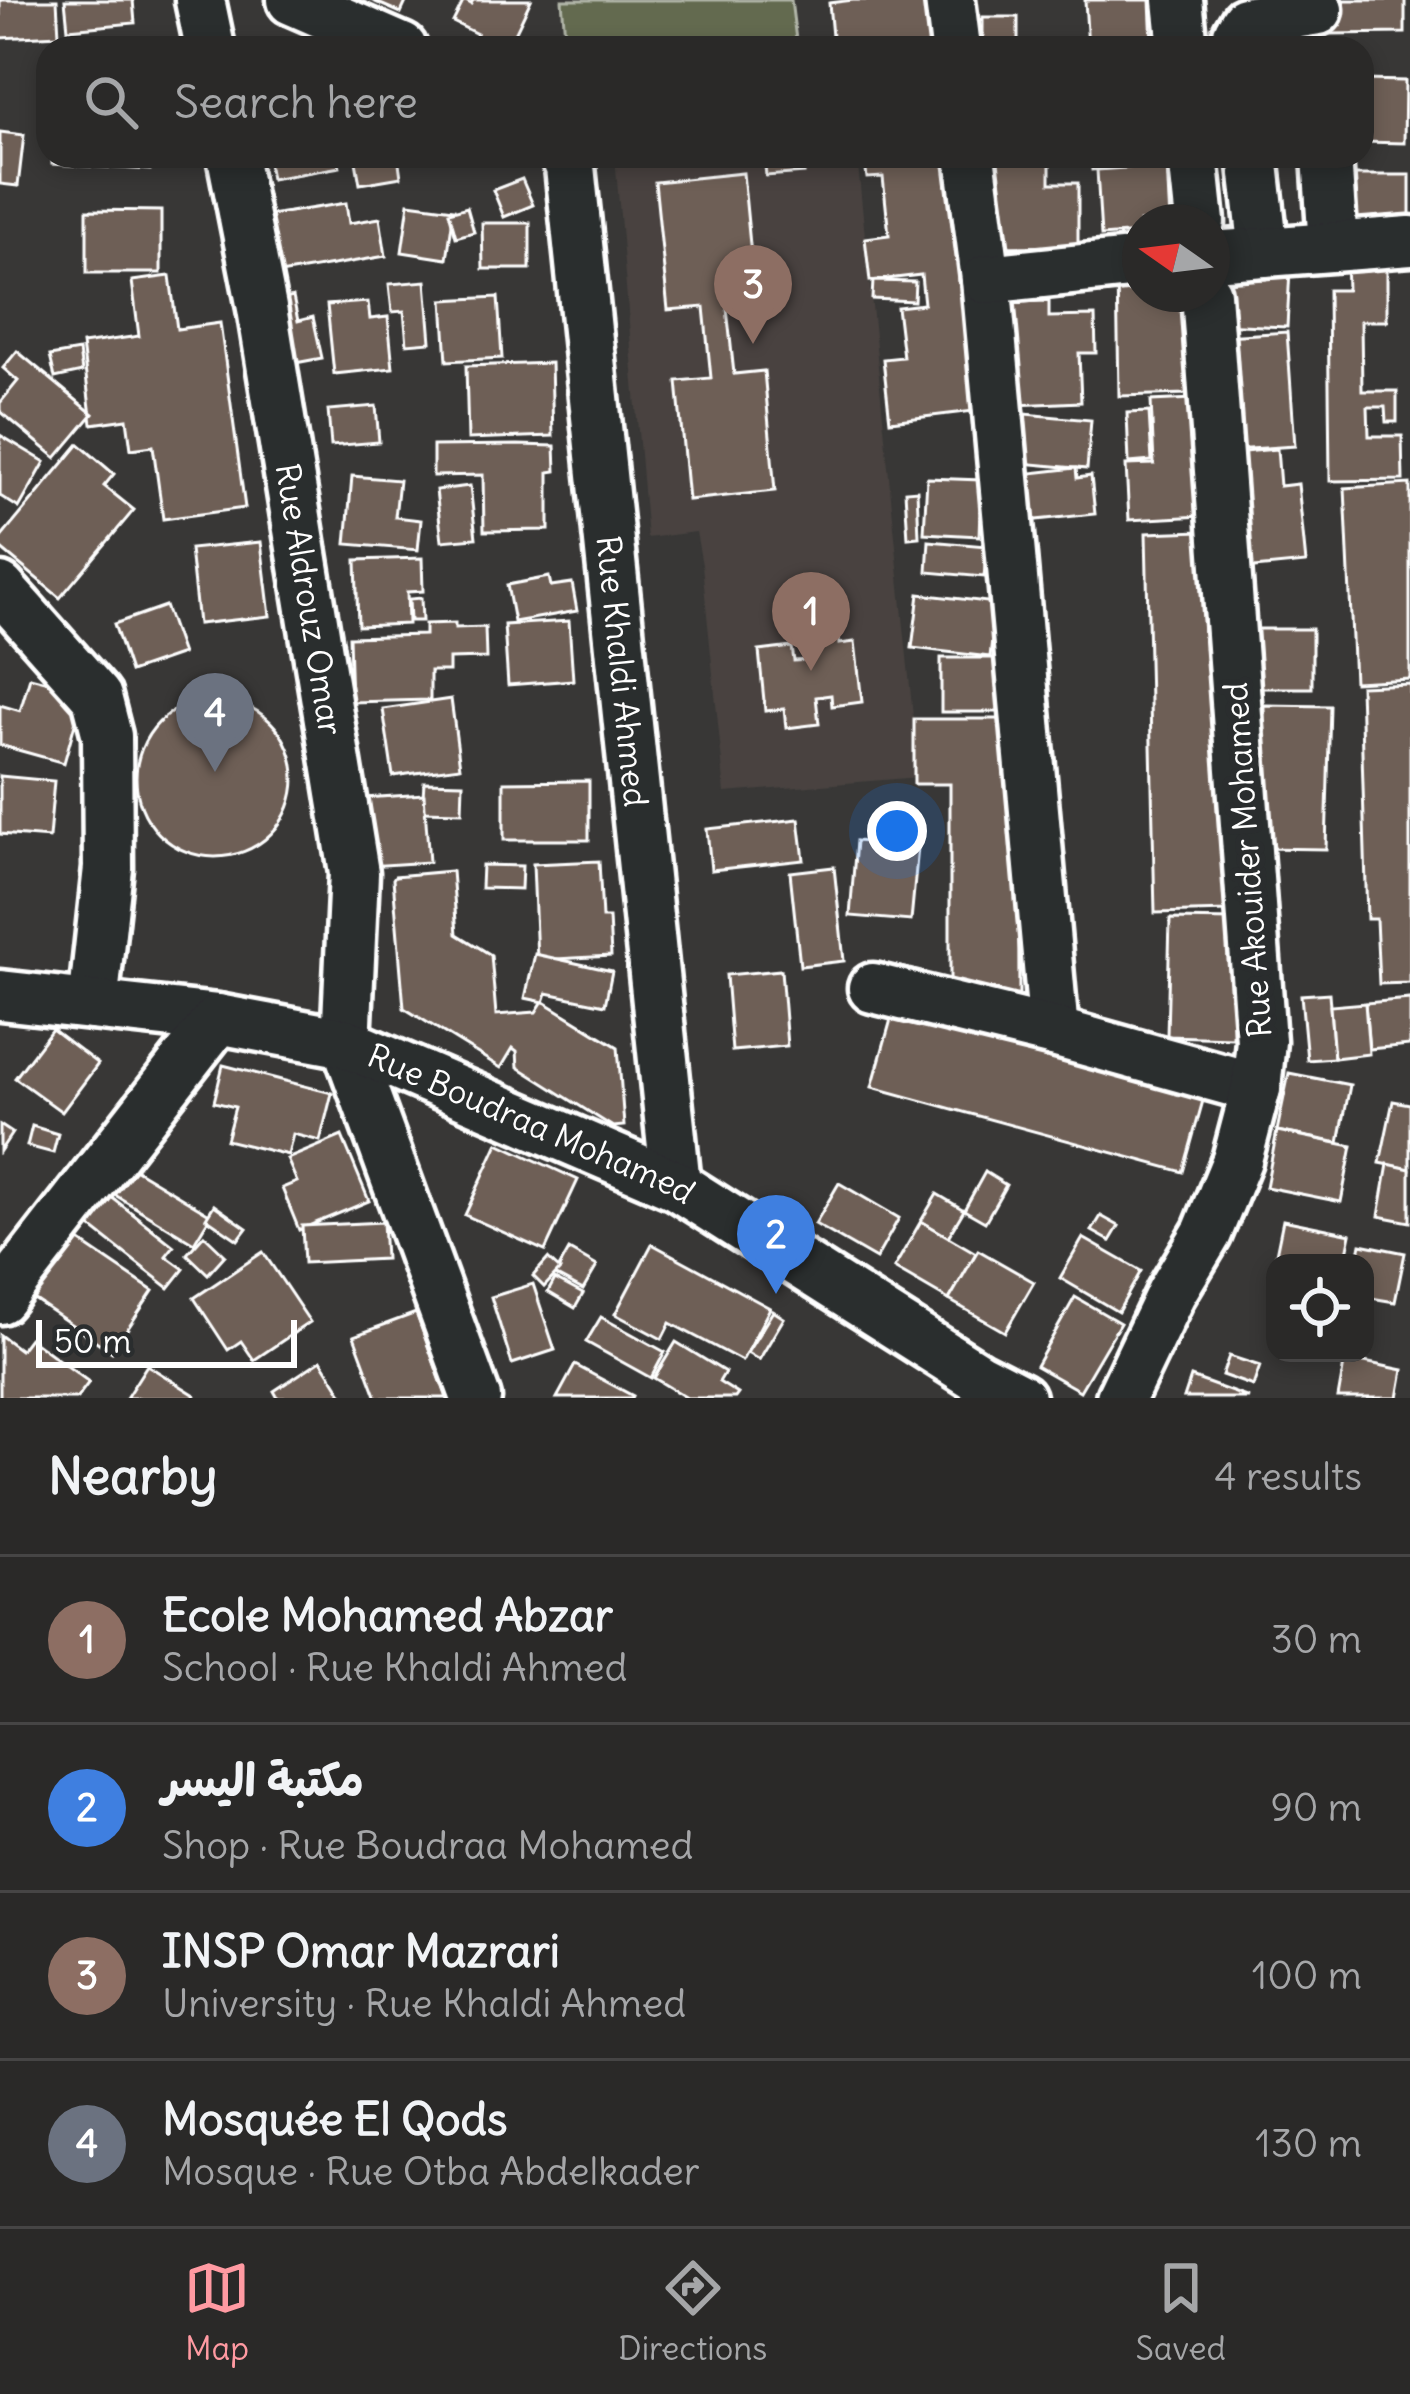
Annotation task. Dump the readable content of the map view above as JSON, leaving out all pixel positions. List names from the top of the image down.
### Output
{
  "streets": {
    "street": [
      "Rue Aldrouz Omar",
      "Rue Khaldi Ahmed",
      "Rue Akouider Mohamed",
      "Rue Boudraa Mohamed"
    ]
  },
  "crossings": [
    ["Rue Aldrouz Omar", "Rue Boudraa Mohamed"],
    ["Rue Khaldi Ahmed", "Rue Boudraa Mohamed"]
  ],
  "scale_bar": "50 m",
  "north": "left",
  "page": {
    "search": "Search here",
    "pins": [
      "3",
      "1",
      "4",
      "2"
    ],
    "scale": "50 m",
    "heading": ["Nearby", "4 results"],
    "list": [
      {
        "mark": "1",
        "name": "Ecole Mohamed Abzar",
        "note": "School · Rue Khaldi Ahmed",
        "value": "30 m"
      },
      {
        "mark": "2",
        "name": "مكتبة اليسر",
        "note": "Shop · Rue Boudraa Mohamed",
        "value": "90 m"
      },
      {
        "mark": "3",
        "name": "INSP Omar Mazrari",
        "note": "University · Rue Khaldi Ahmed",
        "value": "100 m"
      },
      {
        "mark": "4",
        "name": "Mosquée El Qods",
        "note": "Mosque · Rue Otba Abdelkader",
        "value": "130 m"
      }
    ],
    "nav": ["Map", "Directions", "Saved"]
  }
}
